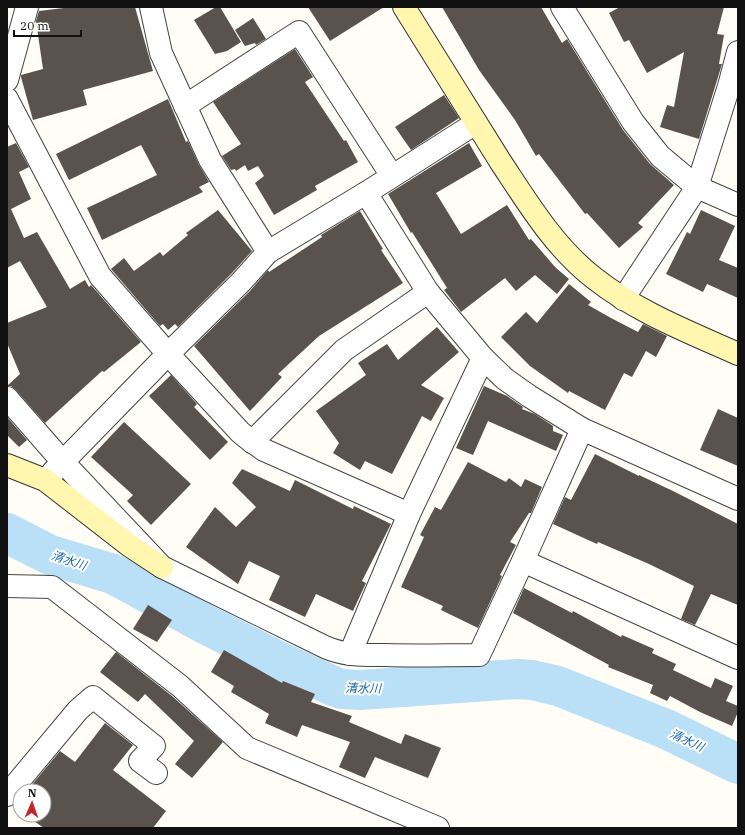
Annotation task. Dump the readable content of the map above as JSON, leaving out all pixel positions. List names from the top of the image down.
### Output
{
  "water": ["清水川"],
  "scale_bar": "20 m",
  "north": "top"
}
